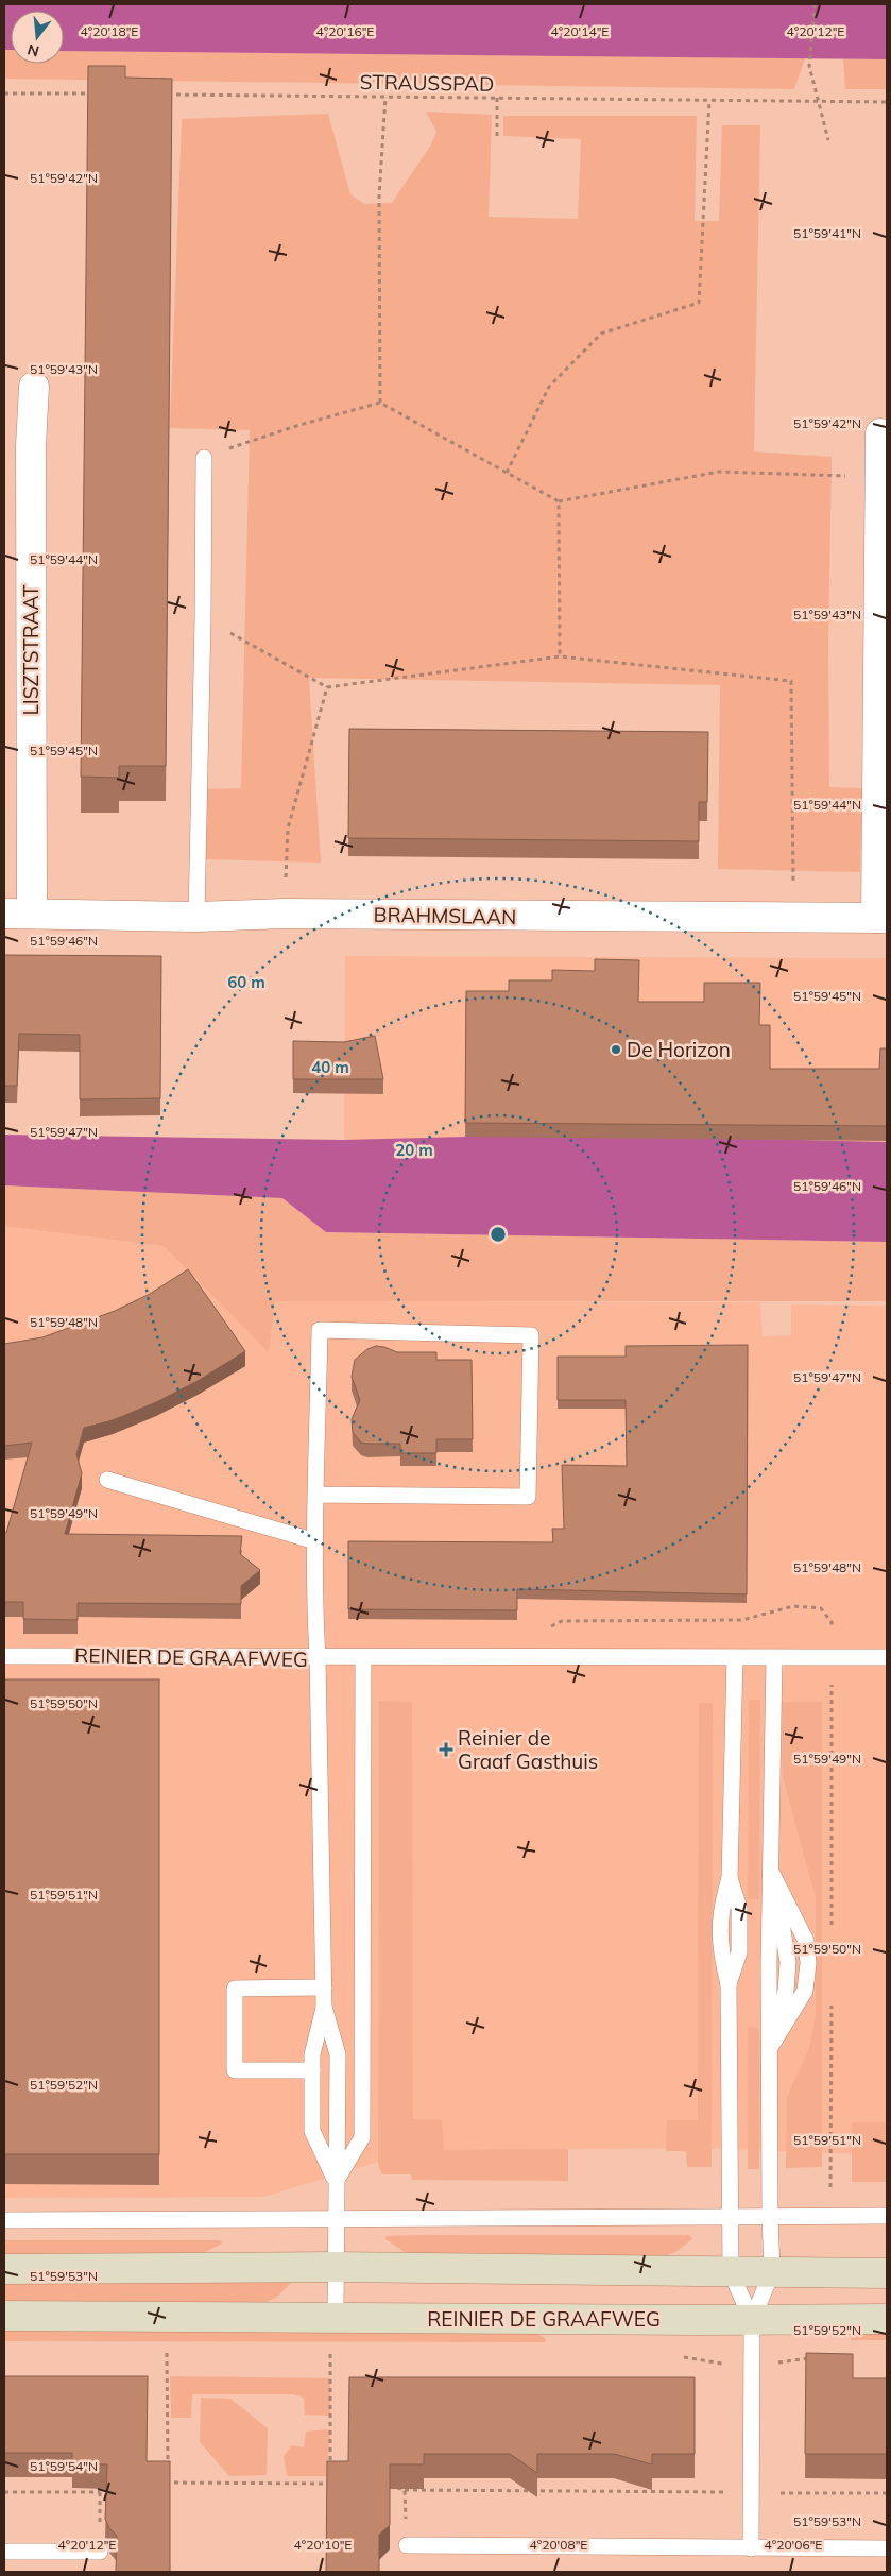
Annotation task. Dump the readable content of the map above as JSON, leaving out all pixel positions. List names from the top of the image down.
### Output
{
  "streets": {
    "main road": ["REINIER DE GRAAFWEG"],
    "street": ["LISZTSTRAAT", "BRAHMSLAAN"],
    "path": ["STRAUSSPAD"]
  },
  "crossings": [
    ["LISZTSTRAAT", "BRAHMSLAAN"]
  ],
  "places": {
    "other": ["De Horizon"],
    "health": ["Reinier de Graaf Gasthuis"]
  },
  "north": "bottom",
  "coordinates": [
    "4°20'18\"E",
    "4°20'16\"E",
    "4°20'14\"E",
    "4°20'12\"E",
    "51°59'42\"N",
    "51°59'41\"N",
    "51°59'43\"N",
    "51°59'44\"N",
    "51°59'45\"N",
    "51°59'46\"N",
    "51°59'47\"N",
    "51°59'48\"N",
    "51°59'49\"N",
    "51°59'50\"N",
    "51°59'51\"N",
    "51°59'52\"N",
    "51°59'53\"N",
    "51°59'54\"N",
    "4°20'10\"E",
    "4°20'08\"E",
    "4°20'06\"E"
  ],
  "rings": ["60 m", "40 m", "20 m"]
}
